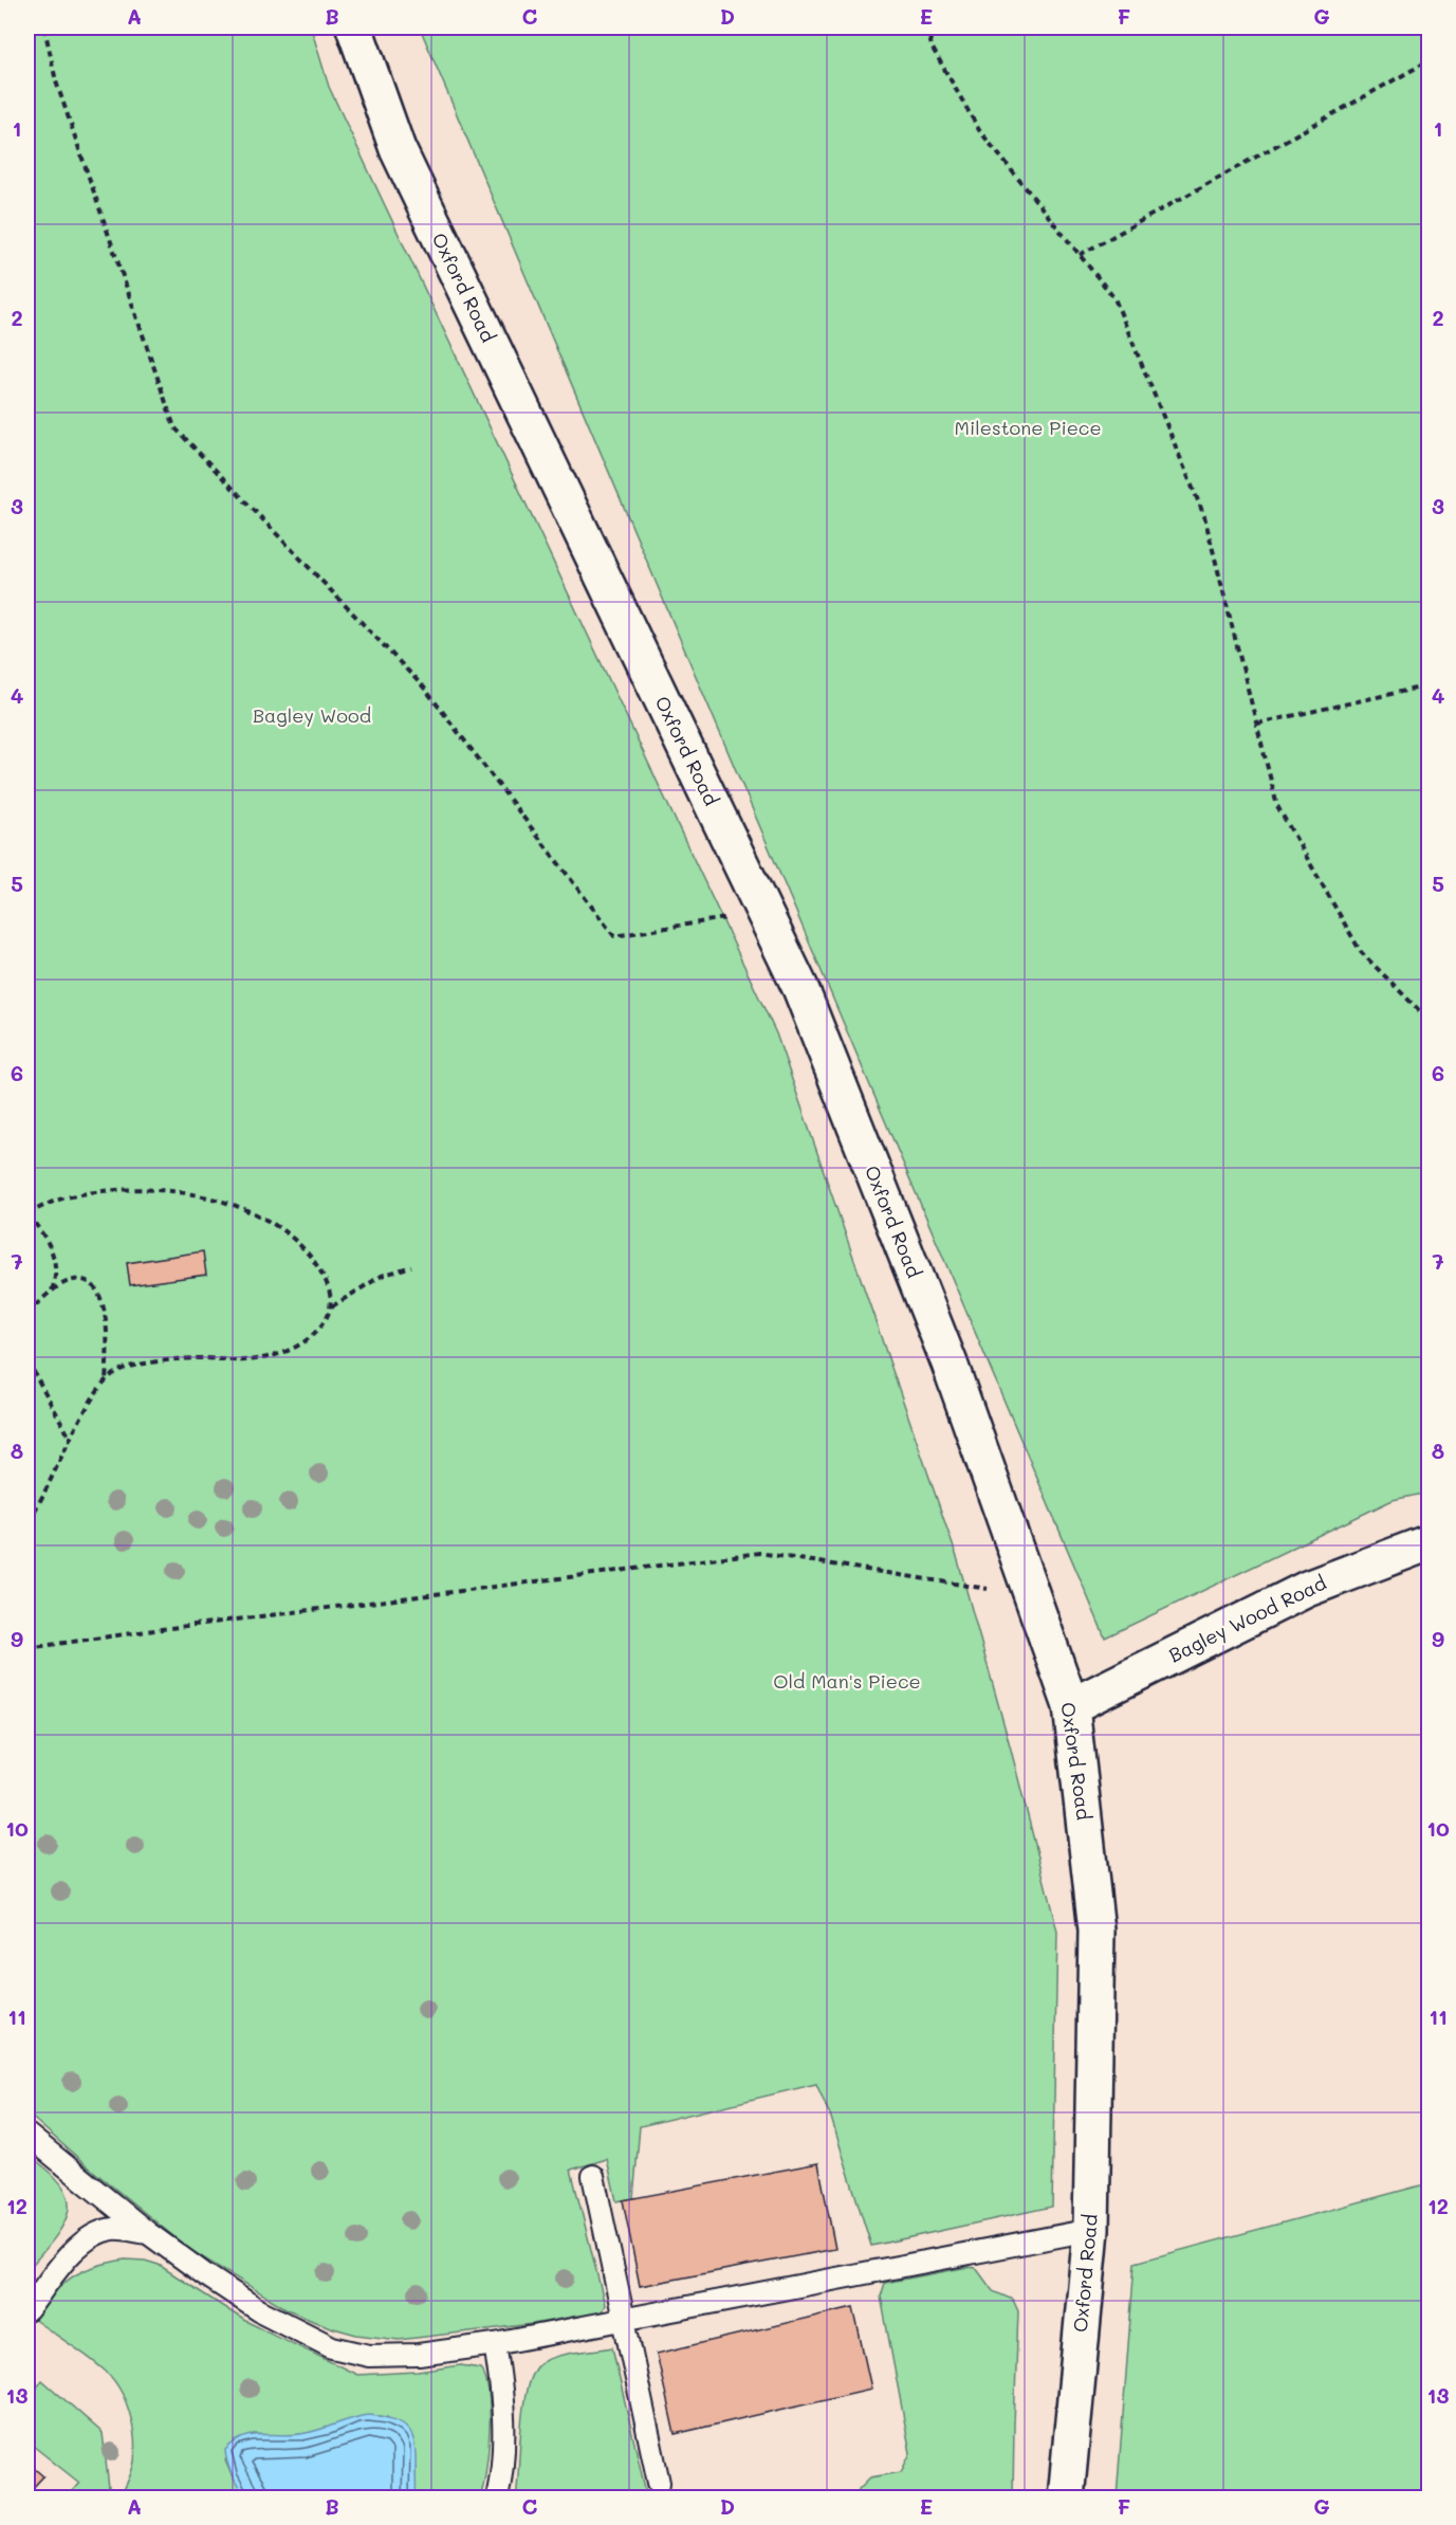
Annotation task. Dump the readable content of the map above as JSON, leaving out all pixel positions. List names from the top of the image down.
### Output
{
  "streets": {
    "street": ["Oxford Road", "Bagley Wood Road"]
  },
  "crossings": [
    ["Oxford Road", "Bagley Wood Road"]
  ],
  "parks": ["Milestone Piece", "Bagley Wood", "Old Man's Piece"],
  "grid": {
    "columns": [
      "A",
      "B",
      "C",
      "D",
      "E",
      "F",
      "G"
    ],
    "rows": [
      "1",
      "2",
      "3",
      "4",
      "5",
      "6",
      "7",
      "8",
      "9",
      "10",
      "11",
      "12",
      "13"
    ]
  }
}
